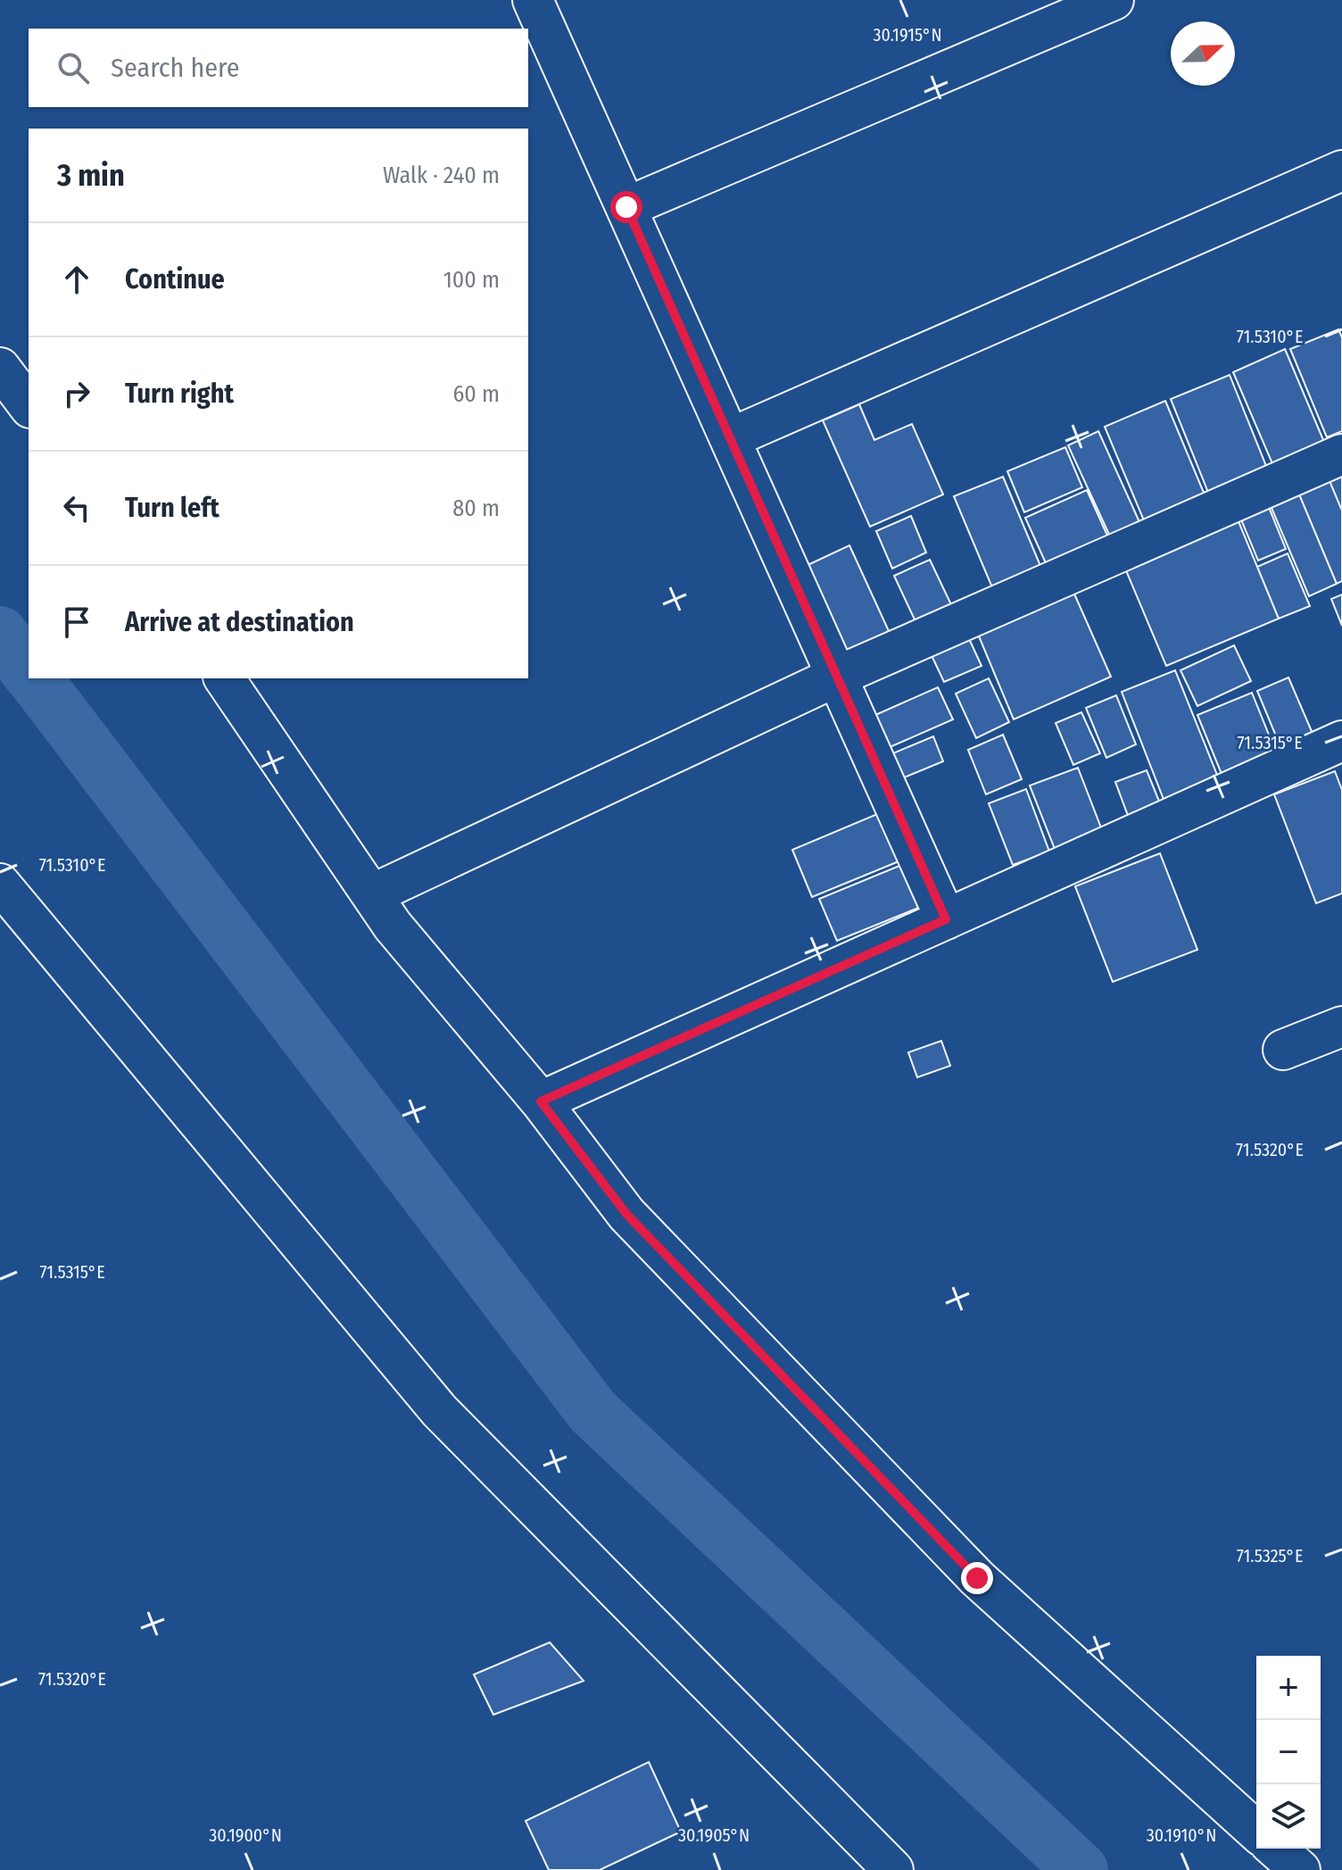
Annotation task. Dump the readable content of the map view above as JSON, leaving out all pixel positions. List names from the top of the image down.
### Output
{
  "north": "right",
  "page": {
    "search": "Search here",
    "heading": ["3 min", "Walk · 240 m"],
    "list": [
      ["Continue", "100 m"],
      ["Turn right", "60 m"],
      ["Turn left", "80 m"],
      "Arrive at destination"
    ],
    "map_buttons": ["+", "−"]
  },
  "coordinates": [
    "30.1915°N",
    "71.5310°E",
    "71.5315°E",
    "71.5320°E",
    "71.5325°E",
    "30.1900°N",
    "30.1905°N",
    "30.1910°N"
  ]
}
